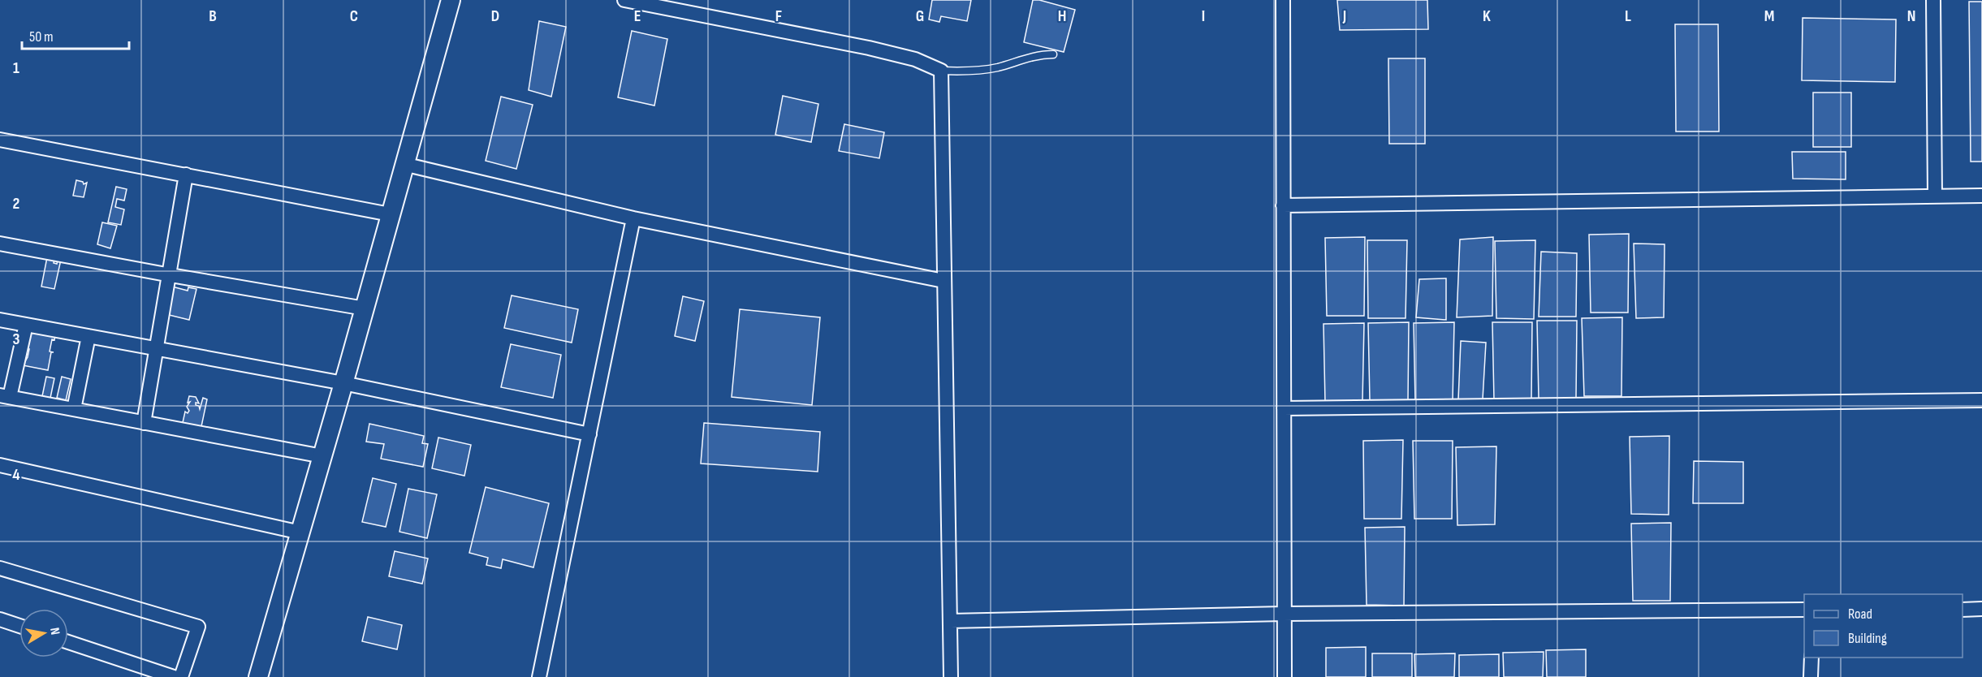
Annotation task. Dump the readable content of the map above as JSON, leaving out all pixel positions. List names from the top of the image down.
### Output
{
  "legend": ["Road", "Building"],
  "scale_bar": "50 m",
  "north": "right",
  "grid": {
    "columns": [
      "B",
      "C",
      "D",
      "E",
      "F",
      "G",
      "H",
      "I",
      "J",
      "K",
      "L",
      "M",
      "N"
    ],
    "rows": [
      "1",
      "2",
      "3",
      "4"
    ]
  }
}
